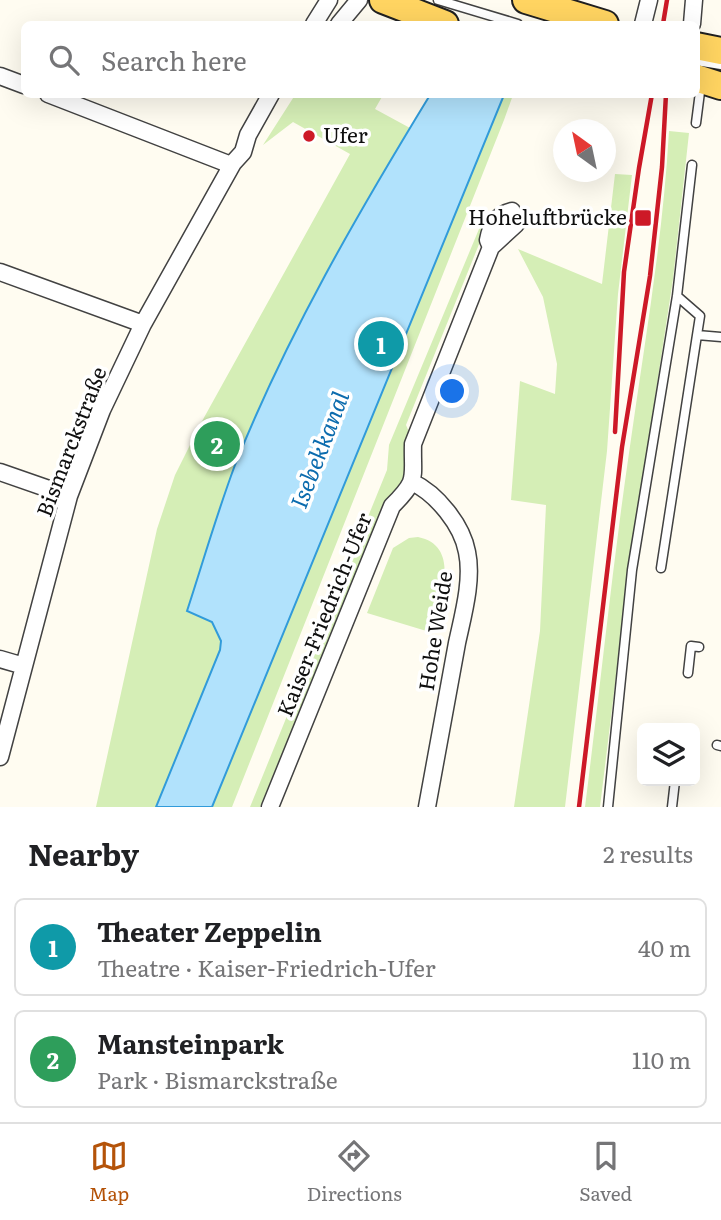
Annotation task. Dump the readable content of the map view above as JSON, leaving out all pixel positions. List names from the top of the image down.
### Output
{
  "streets": {
    "street": ["Bismarckstraße", "Kaiser-Friedrich-Ufer", "Hohe Weide"]
  },
  "crossings": [
    ["Kaiser-Friedrich-Ufer", "Hohe Weide"]
  ],
  "water": ["Isebekkanal"],
  "places": {
    "other": ["Ufer"],
    "transit": ["Hoheluftbrücke"]
  },
  "north": "top left",
  "page": {
    "search": "Search here",
    "pins": ["1", "2"],
    "heading": ["Nearby", "2 results"],
    "list": [
      {
        "mark": "1",
        "name": "Theater Zeppelin",
        "note": "Theatre · Kaiser-Friedrich-Ufer",
        "value": "40 m"
      },
      {
        "mark": "2",
        "name": "Mansteinpark",
        "note": "Park · Bismarckstraße",
        "value": "110 m"
      }
    ],
    "nav": ["Map", "Directions", "Saved"]
  }
}
